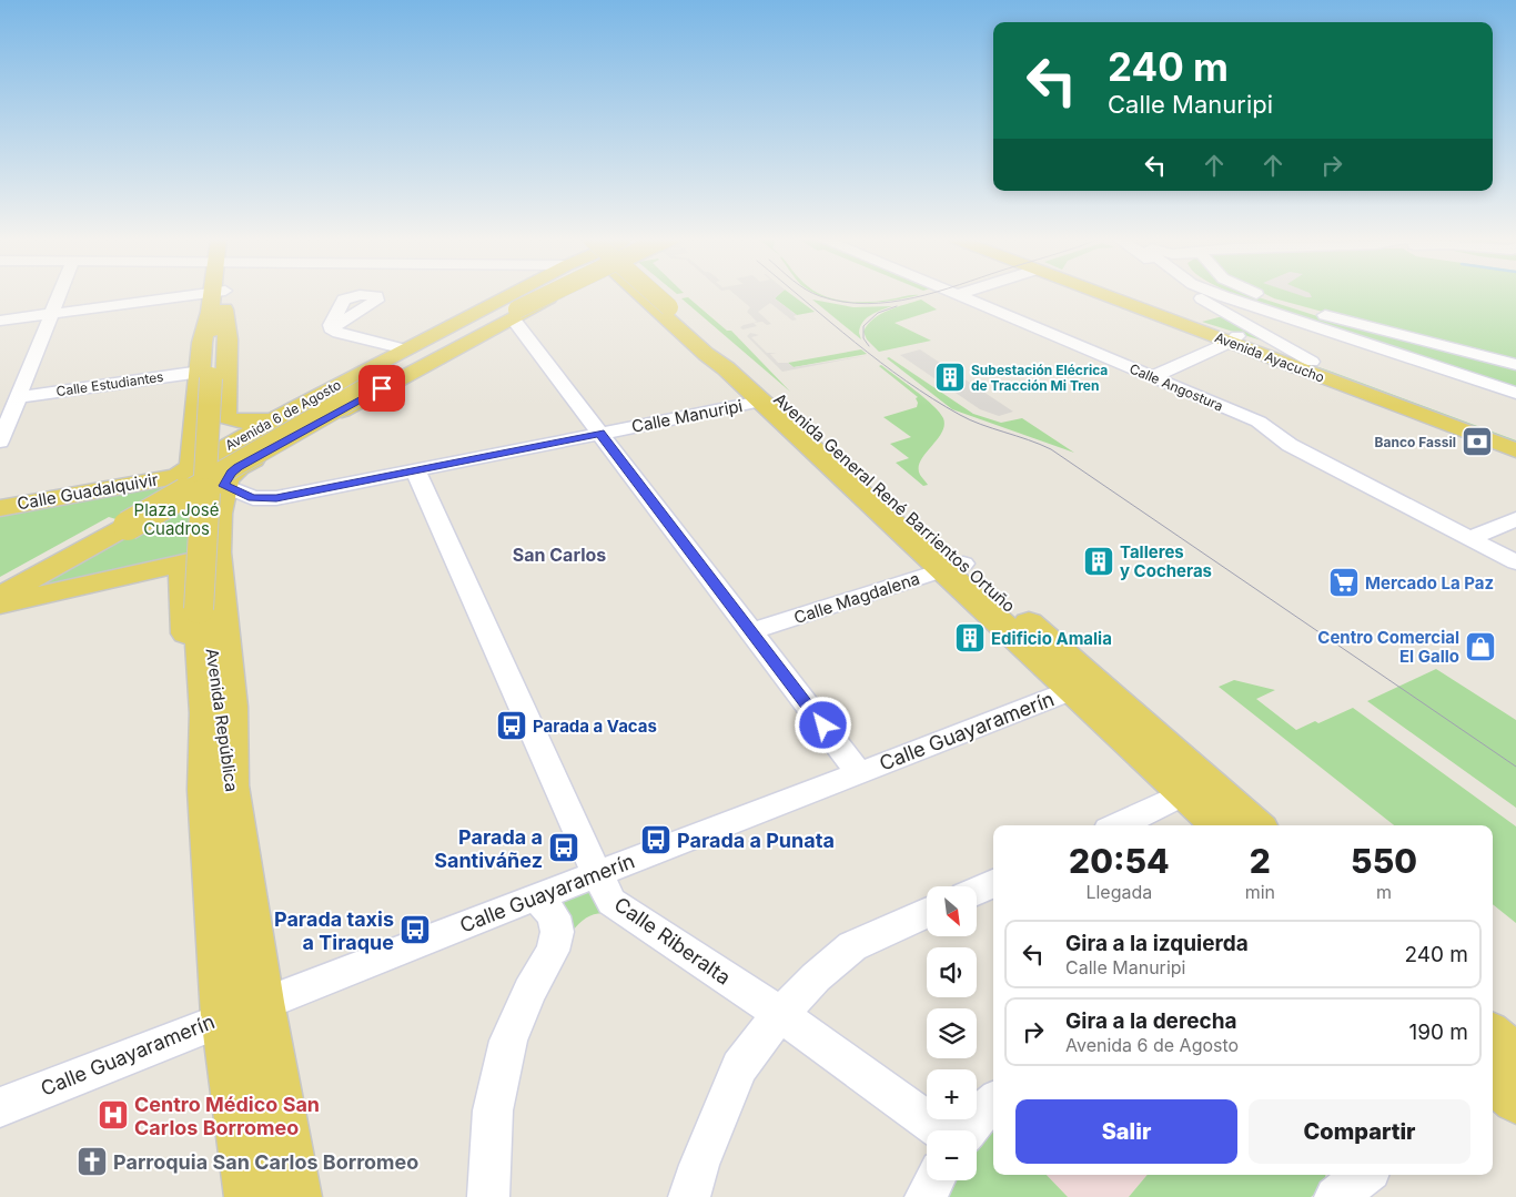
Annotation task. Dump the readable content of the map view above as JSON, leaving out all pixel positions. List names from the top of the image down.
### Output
{
  "streets": {
    "main road": [
      "Avenida Ayacucho",
      "Avenida 6 de Agosto",
      "Calle Guadalquivir",
      "Avenida General René Barrientos Ortuño",
      "Avenida República"
    ],
    "street": [
      "Calle Estudiantes",
      "Calle Angostura",
      "Calle Manuripi",
      "Calle Magdalena",
      "Calle Guayaramerín",
      "Calle Riberalta"
    ]
  },
  "crossings": [
    ["Calle Estudiantes", "Avenida República"],
    ["Avenida 6 de Agosto", "Calle Manuripi"],
    ["Avenida 6 de Agosto", "Calle Guadalquivir"],
    ["Calle Manuripi", "Avenida General René Barrientos Ortuño"],
    ["Calle Manuripi", "Calle Riberalta"],
    ["Avenida General René Barrientos Ortuño", "Calle Magdalena"],
    ["Avenida General René Barrientos Ortuño", "Calle Guayaramerín"],
    ["Avenida República", "Calle Guayaramerín"],
    ["Calle Guayaramerín", "Calle Riberalta"]
  ],
  "districts": ["San Carlos"],
  "parks": ["Plaza José Cuadros"],
  "places": {
    "building": ["Subestación Elécrica de Tracción Mi Tren", "Talleres y Cocheras", "Edificio Amalia"],
    "bank": ["Banco Fassil"],
    "supermarket": ["Mercado La Paz"],
    "shop": ["Centro Comercial El Gallo"],
    "bus stop": [
      "Parada a Vacas",
      "Parada a Punata",
      "Parada a Santiváñez",
      "Parada taxis a Tiraque"
    ],
    "hospital": ["Centro Médico San Carlos Borromeo"],
    "church": ["Parroquia San Carlos Borromeo"]
  },
  "north": "bottom right",
  "page": {
    "turn": ["240 m", "Calle Manuripi"],
    "eta": [
      "20:54",
      "Llegada",
      "2",
      "min",
      "550",
      "m"
    ],
    "map_buttons": ["+", "−"],
    "list": [
      {
        "name": "Gira a la izquierda",
        "note": "Calle Manuripi",
        "value": "240 m"
      },
      {
        "name": "Gira a la derecha",
        "note": "Avenida 6 de Agosto",
        "value": "190 m"
      }
    ],
    "buttons": ["Salir", "Compartir"]
  }
}
